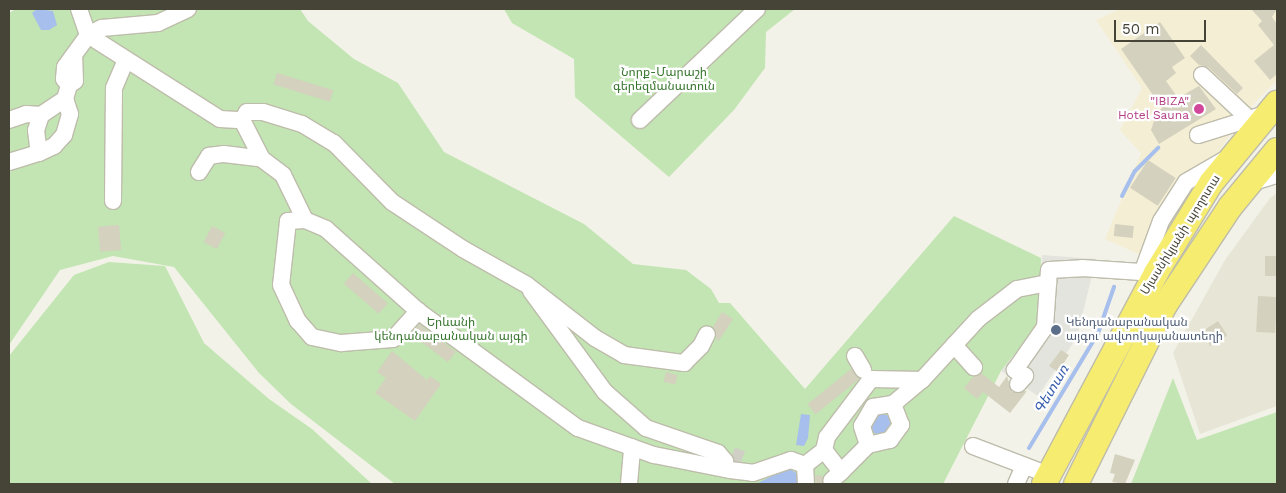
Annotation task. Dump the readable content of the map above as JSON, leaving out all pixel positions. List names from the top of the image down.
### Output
{
  "streets": {
    "highway": ["Մյասնիկյանի պողոտա"]
  },
  "water": ["Գետառ"],
  "parks": ["Նորք-Մարաշի գերեզմանատուն", "Երևանի կենդանաբանական այգի"],
  "places": ["\"IBIZA\" Hotel Sauna", "Կենդանաբանական այգու ավտոկայանատեղի"],
  "scale_bar": "50 m"
}
